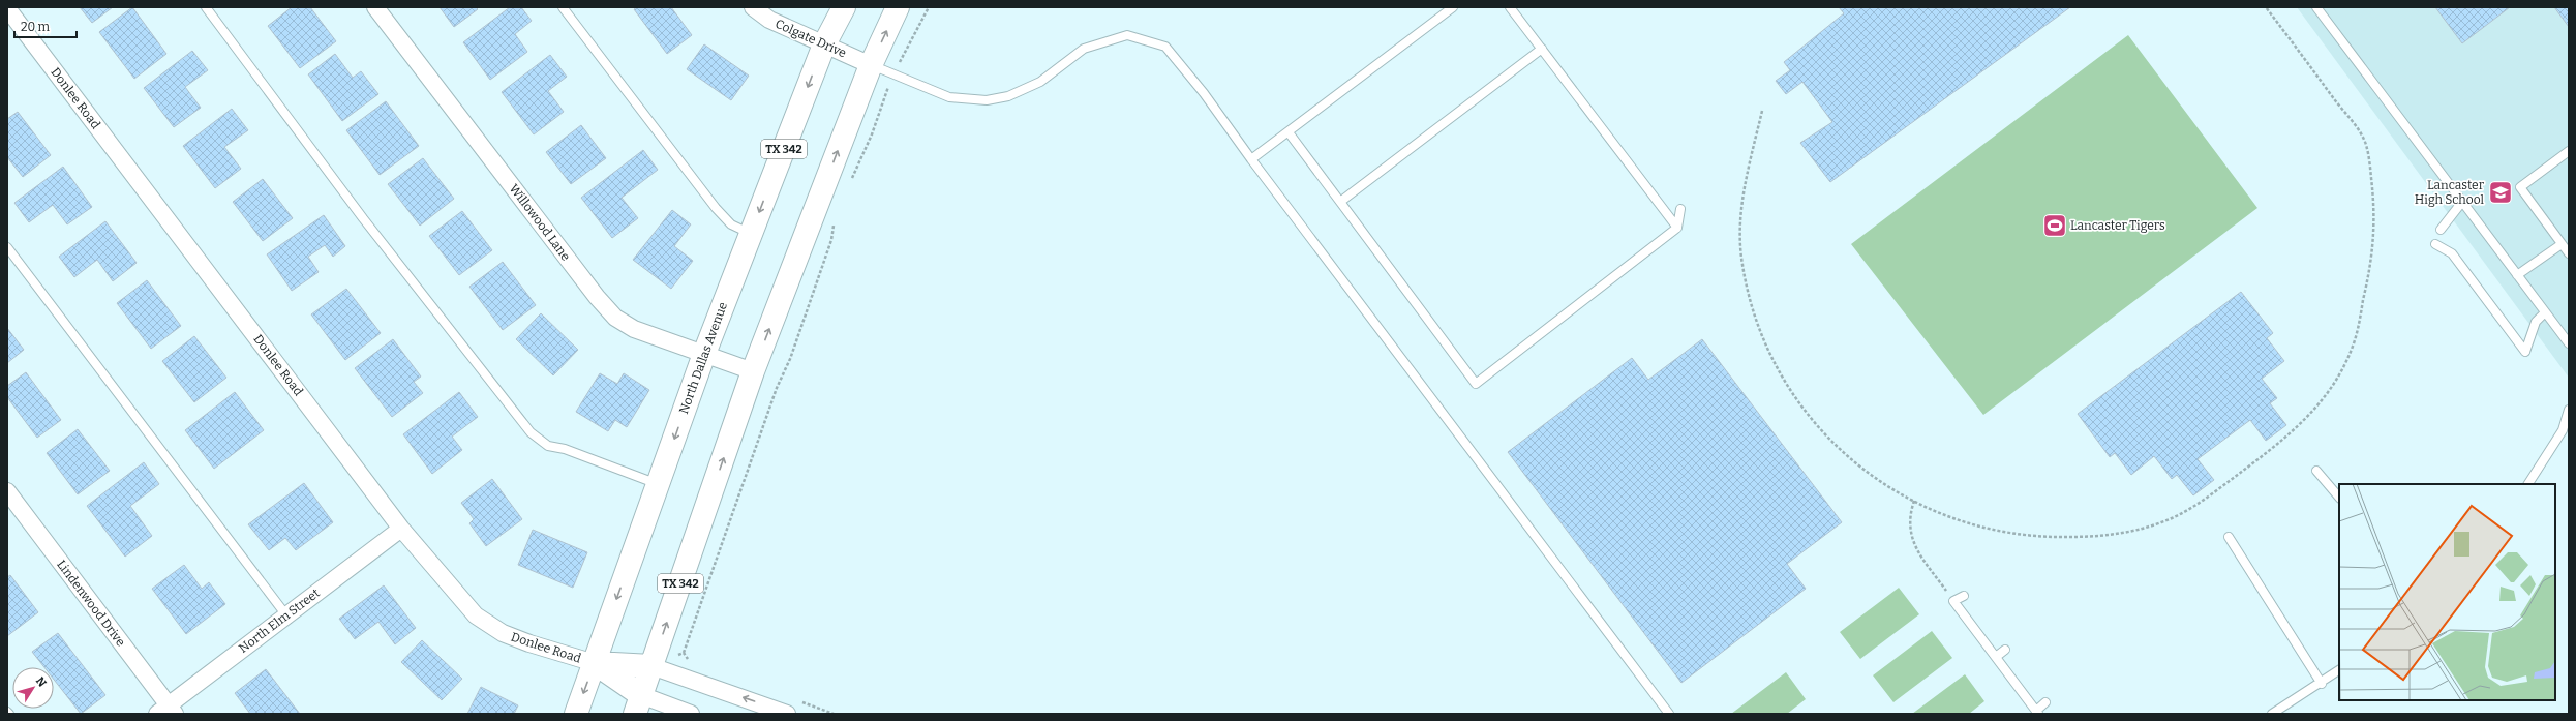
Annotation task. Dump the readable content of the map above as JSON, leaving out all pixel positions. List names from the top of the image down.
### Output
{
  "streets": {
    "main road": ["TX 342", "North Dallas Avenue"],
    "street": [
      "Colgate Drive",
      "Donlee Road",
      "Willowood Lane",
      "Lindenwood Drive",
      "North Elm Street"
    ]
  },
  "crossings": [
    ["Colgate Drive", "TX 342"],
    ["Colgate Drive", "North Dallas Avenue"],
    ["Donlee Road", "North Dallas Avenue"],
    ["Donlee Road", "North Elm Street"],
    ["TX 342", "Willowood Lane"],
    ["Willowood Lane", "North Dallas Avenue"],
    ["Lindenwood Drive", "North Elm Street"]
  ],
  "places": {
    "school or university": ["Lancaster High School"],
    "sports": ["Lancaster Tigers"]
  },
  "scale_bar": "20 m",
  "north": "top right"
}
